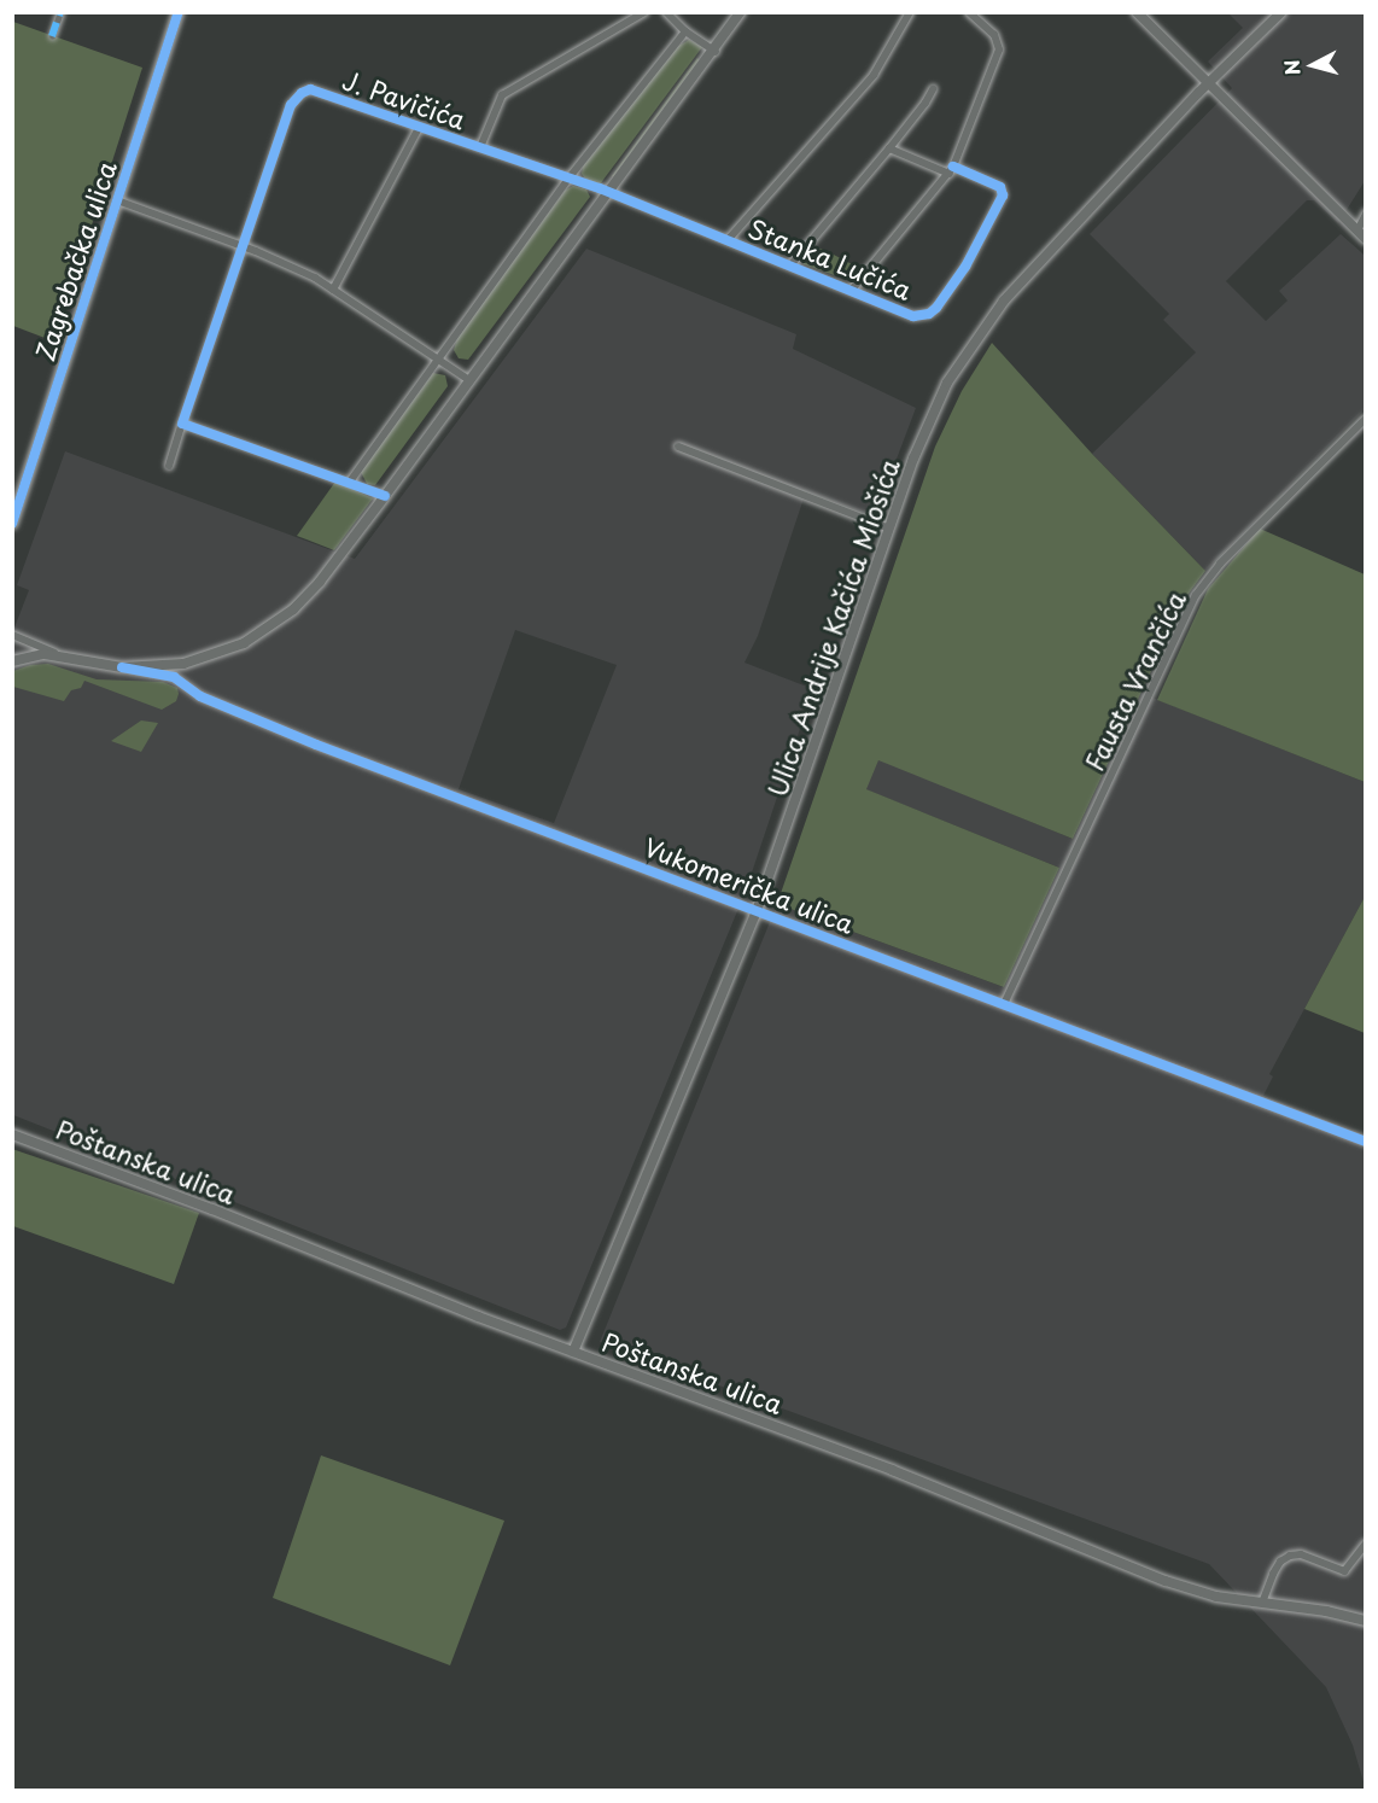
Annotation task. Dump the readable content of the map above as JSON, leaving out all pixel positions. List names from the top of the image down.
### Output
{
  "streets": {
    "main road": ["Zagrebačka ulica", "Ulica Andrije Kačića Miošića", "Poštanska ulica"],
    "street": [
      "J. Pavičića",
      "Stanka Lučića",
      "Fausta Vrančića",
      "Vukomerička ulica"
    ]
  },
  "crossings": [
    ["J. Pavičića", "Stanka Lučića"],
    ["Ulica Andrije Kačića Miošića", "Vukomerička ulica"],
    ["Ulica Andrije Kačića Miošića", "Poštanska ulica"],
    ["Fausta Vrančića", "Vukomerička ulica"]
  ],
  "north": "left"
}
